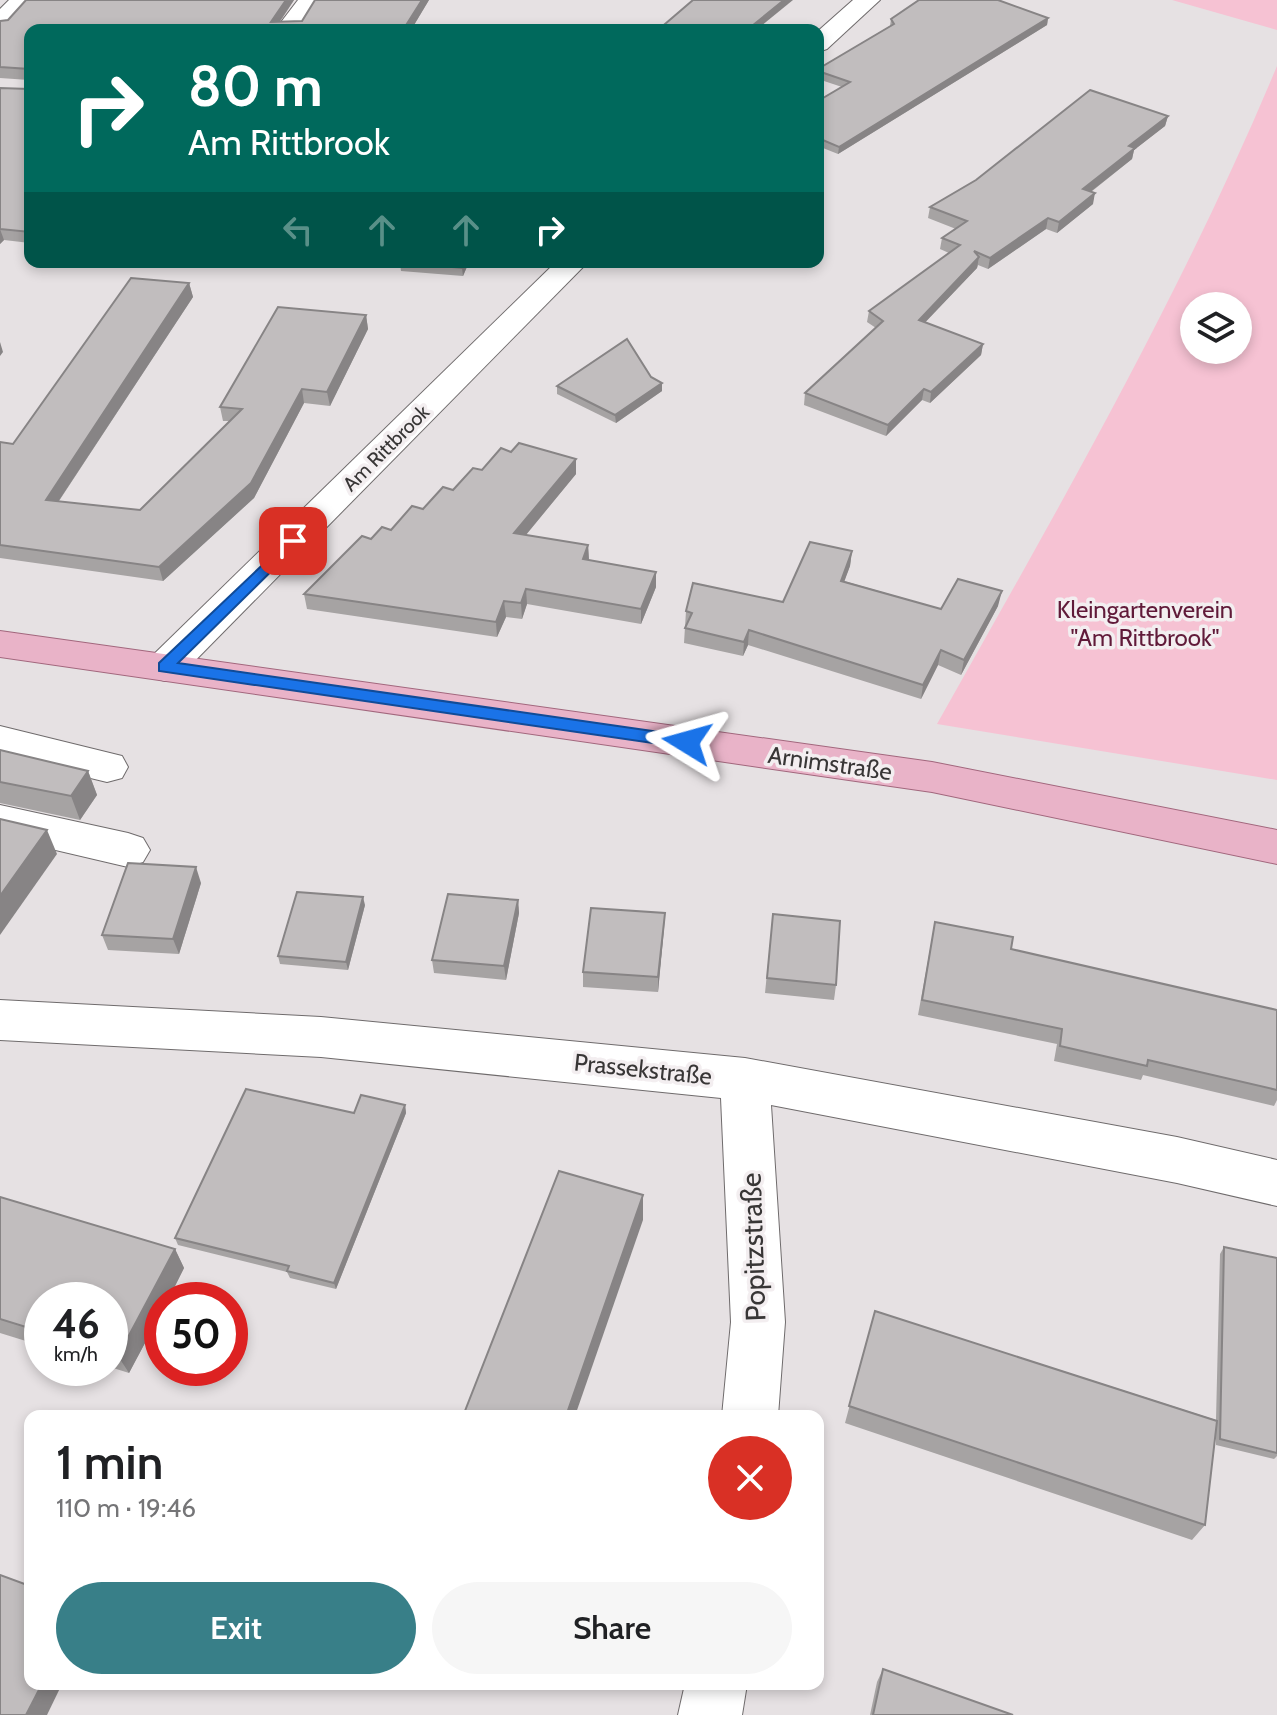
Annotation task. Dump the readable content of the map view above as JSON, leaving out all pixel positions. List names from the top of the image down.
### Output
{
  "streets": {
    "main road": ["Arnimstraße"],
    "street": ["Am Rittbrook", "Prassekstraße", "Popitzstraße"]
  },
  "crossings": [
    ["Am Rittbrook", "Arnimstraße"],
    ["Prassekstraße", "Popitzstraße"]
  ],
  "parks": ["Kleingartenverein \"Am Rittbrook\""],
  "page": {
    "turn": ["80 m", "Am Rittbrook"],
    "speed": "46 km/h",
    "limit": "50",
    "heading": ["1 min", "110 m · 19:46"],
    "buttons": ["Exit", "Share"]
  }
}
